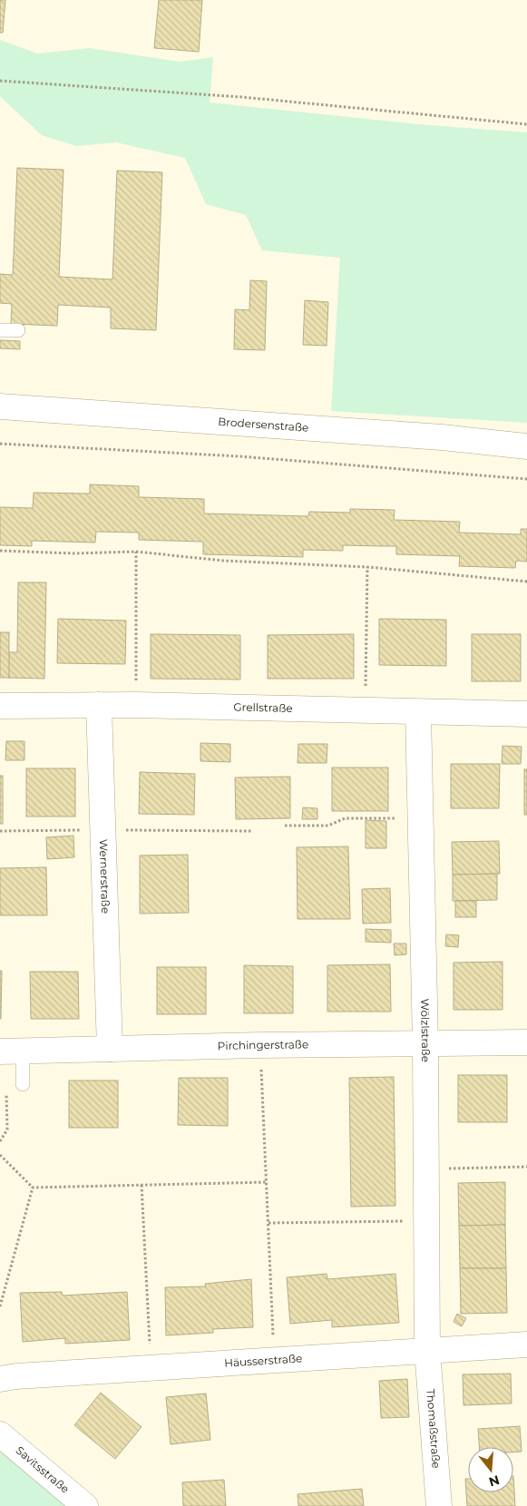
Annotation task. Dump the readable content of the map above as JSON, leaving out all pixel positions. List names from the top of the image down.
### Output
{
  "streets": {
    "street": [
      "Brodersenstraße",
      "Grellstraße",
      "Wernerstraße",
      "Wölzlstraße",
      "Pirchingerstraße",
      "Häusserstraße",
      "Thomaßstraße",
      "Savitsstraße"
    ]
  },
  "crossings": [
    ["Grellstraße", "Wernerstraße"],
    ["Grellstraße", "Wölzlstraße"],
    ["Wernerstraße", "Pirchingerstraße"],
    ["Wölzlstraße", "Pirchingerstraße"],
    ["Wölzlstraße", "Häusserstraße"],
    ["Wölzlstraße", "Thomaßstraße"],
    ["Häusserstraße", "Thomaßstraße"]
  ],
  "north": "bottom"
}
